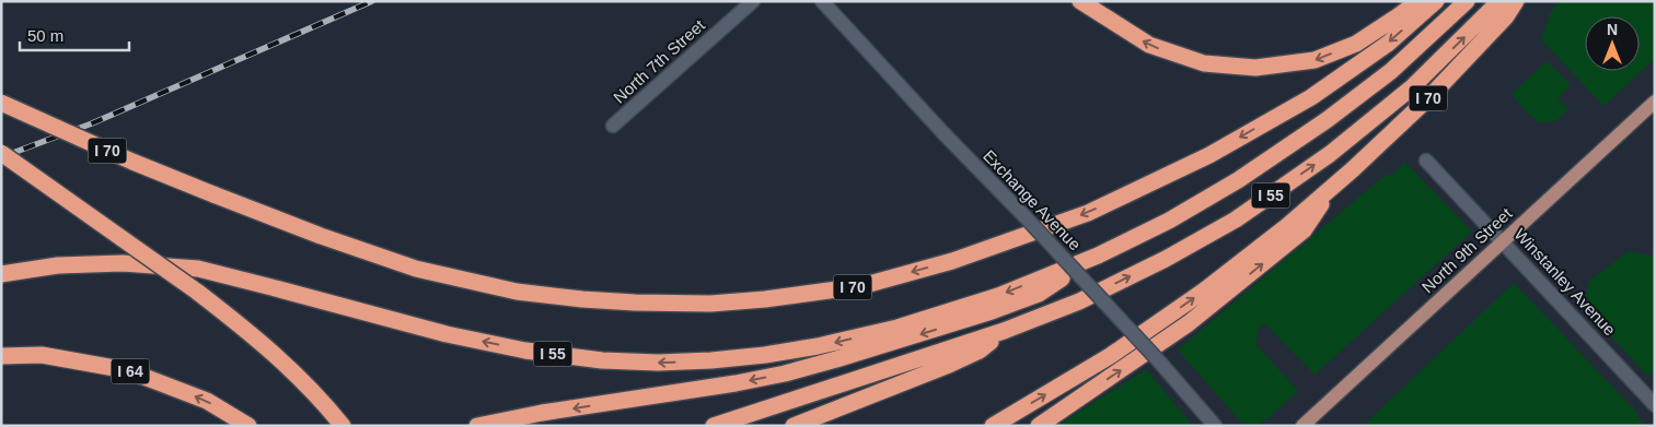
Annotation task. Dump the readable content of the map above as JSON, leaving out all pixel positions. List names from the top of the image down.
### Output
{
  "streets": {
    "highway": ["I 70", "I 55", "I 64"],
    "main road": ["North 9th Street"],
    "street": ["North 7th Street", "Exchange Avenue", "Winstanley Avenue"]
  },
  "crossings": [
    ["North 9th Street", "Winstanley Avenue"]
  ],
  "scale_bar": "50 m",
  "north": "top"
}
